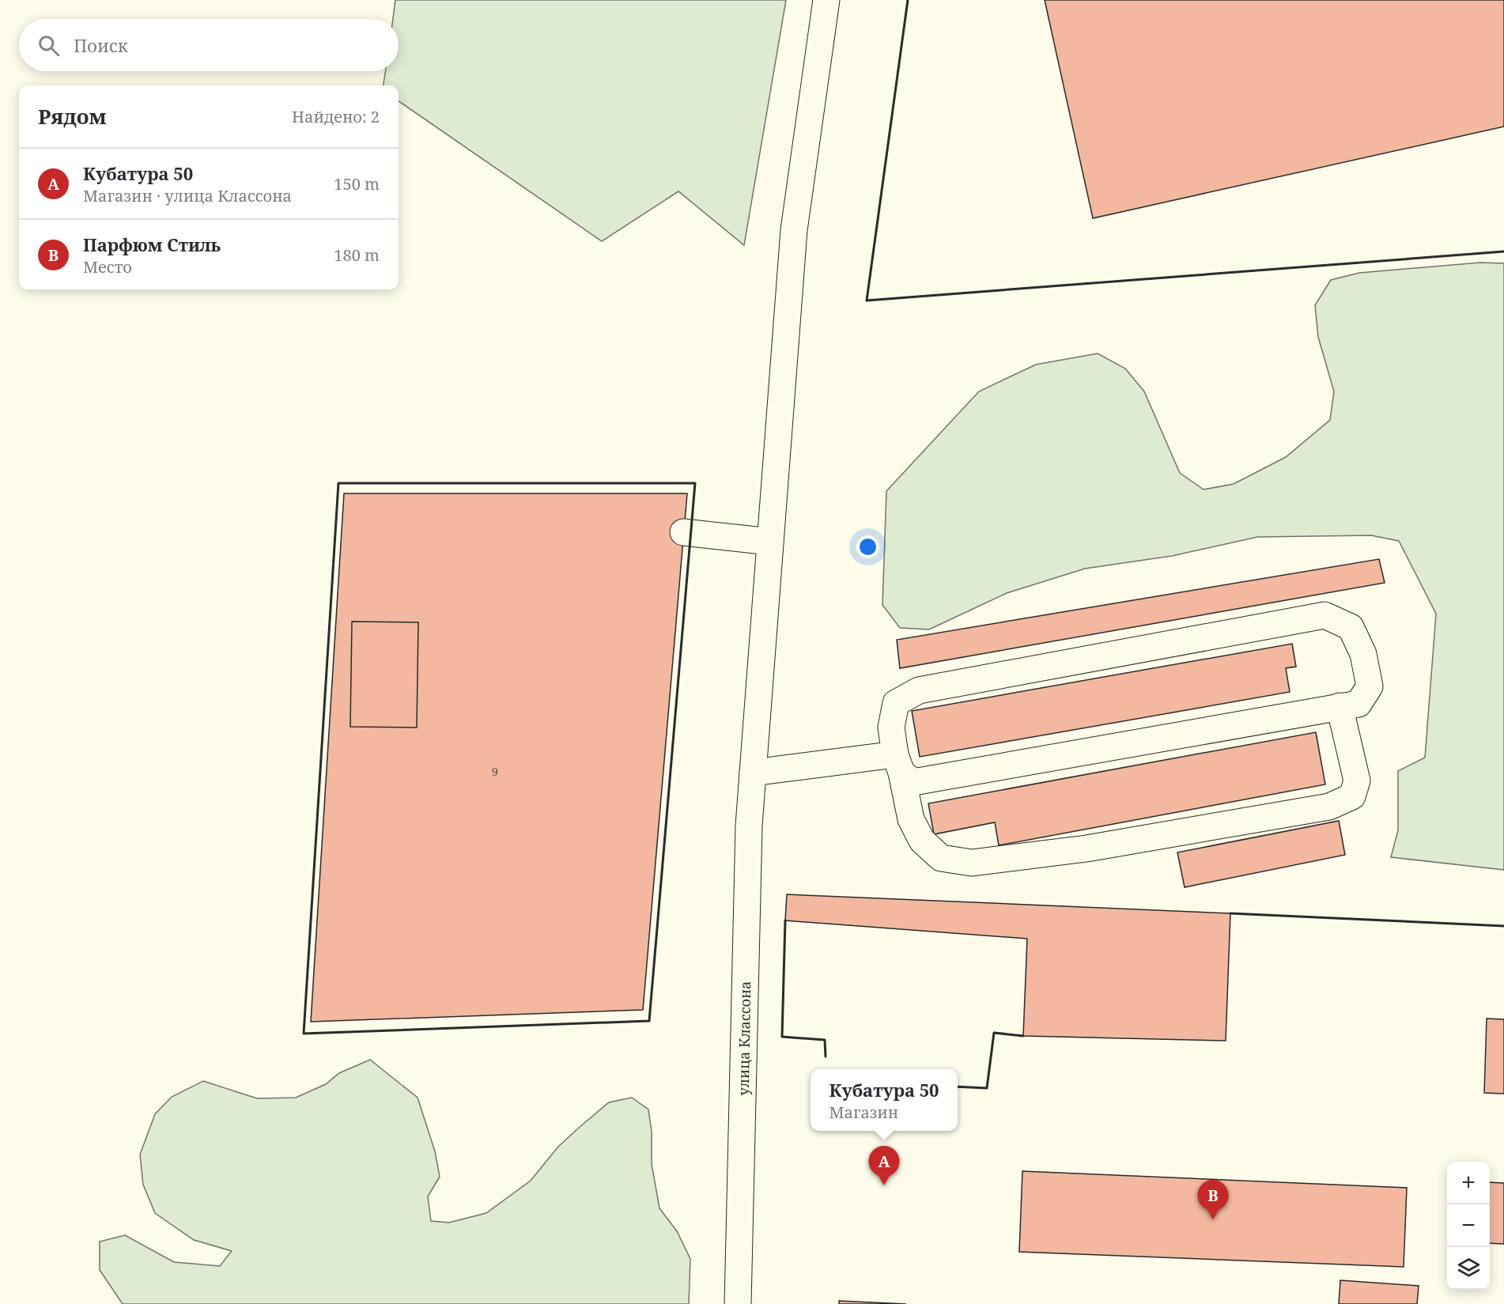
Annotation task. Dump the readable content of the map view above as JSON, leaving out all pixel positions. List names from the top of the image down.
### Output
{
  "streets": {
    "street": ["улица Классона"]
  },
  "house_numbers": ["9"],
  "page": {
    "search": "Поиск",
    "heading": ["Рядом", "Найдено: 2"],
    "list": [
      {
        "mark": "A",
        "name": "Кубатура 50",
        "note": "Магазин · улица Классона",
        "value": "150 m"
      },
      {
        "mark": "B",
        "name": "Парфюм Стиль",
        "note": "Место",
        "value": "180 m"
      }
    ],
    "popup": ["Кубатура 50", "Магазин"],
    "pins": ["A", "B"],
    "map_buttons": ["+", "−"]
  }
}
